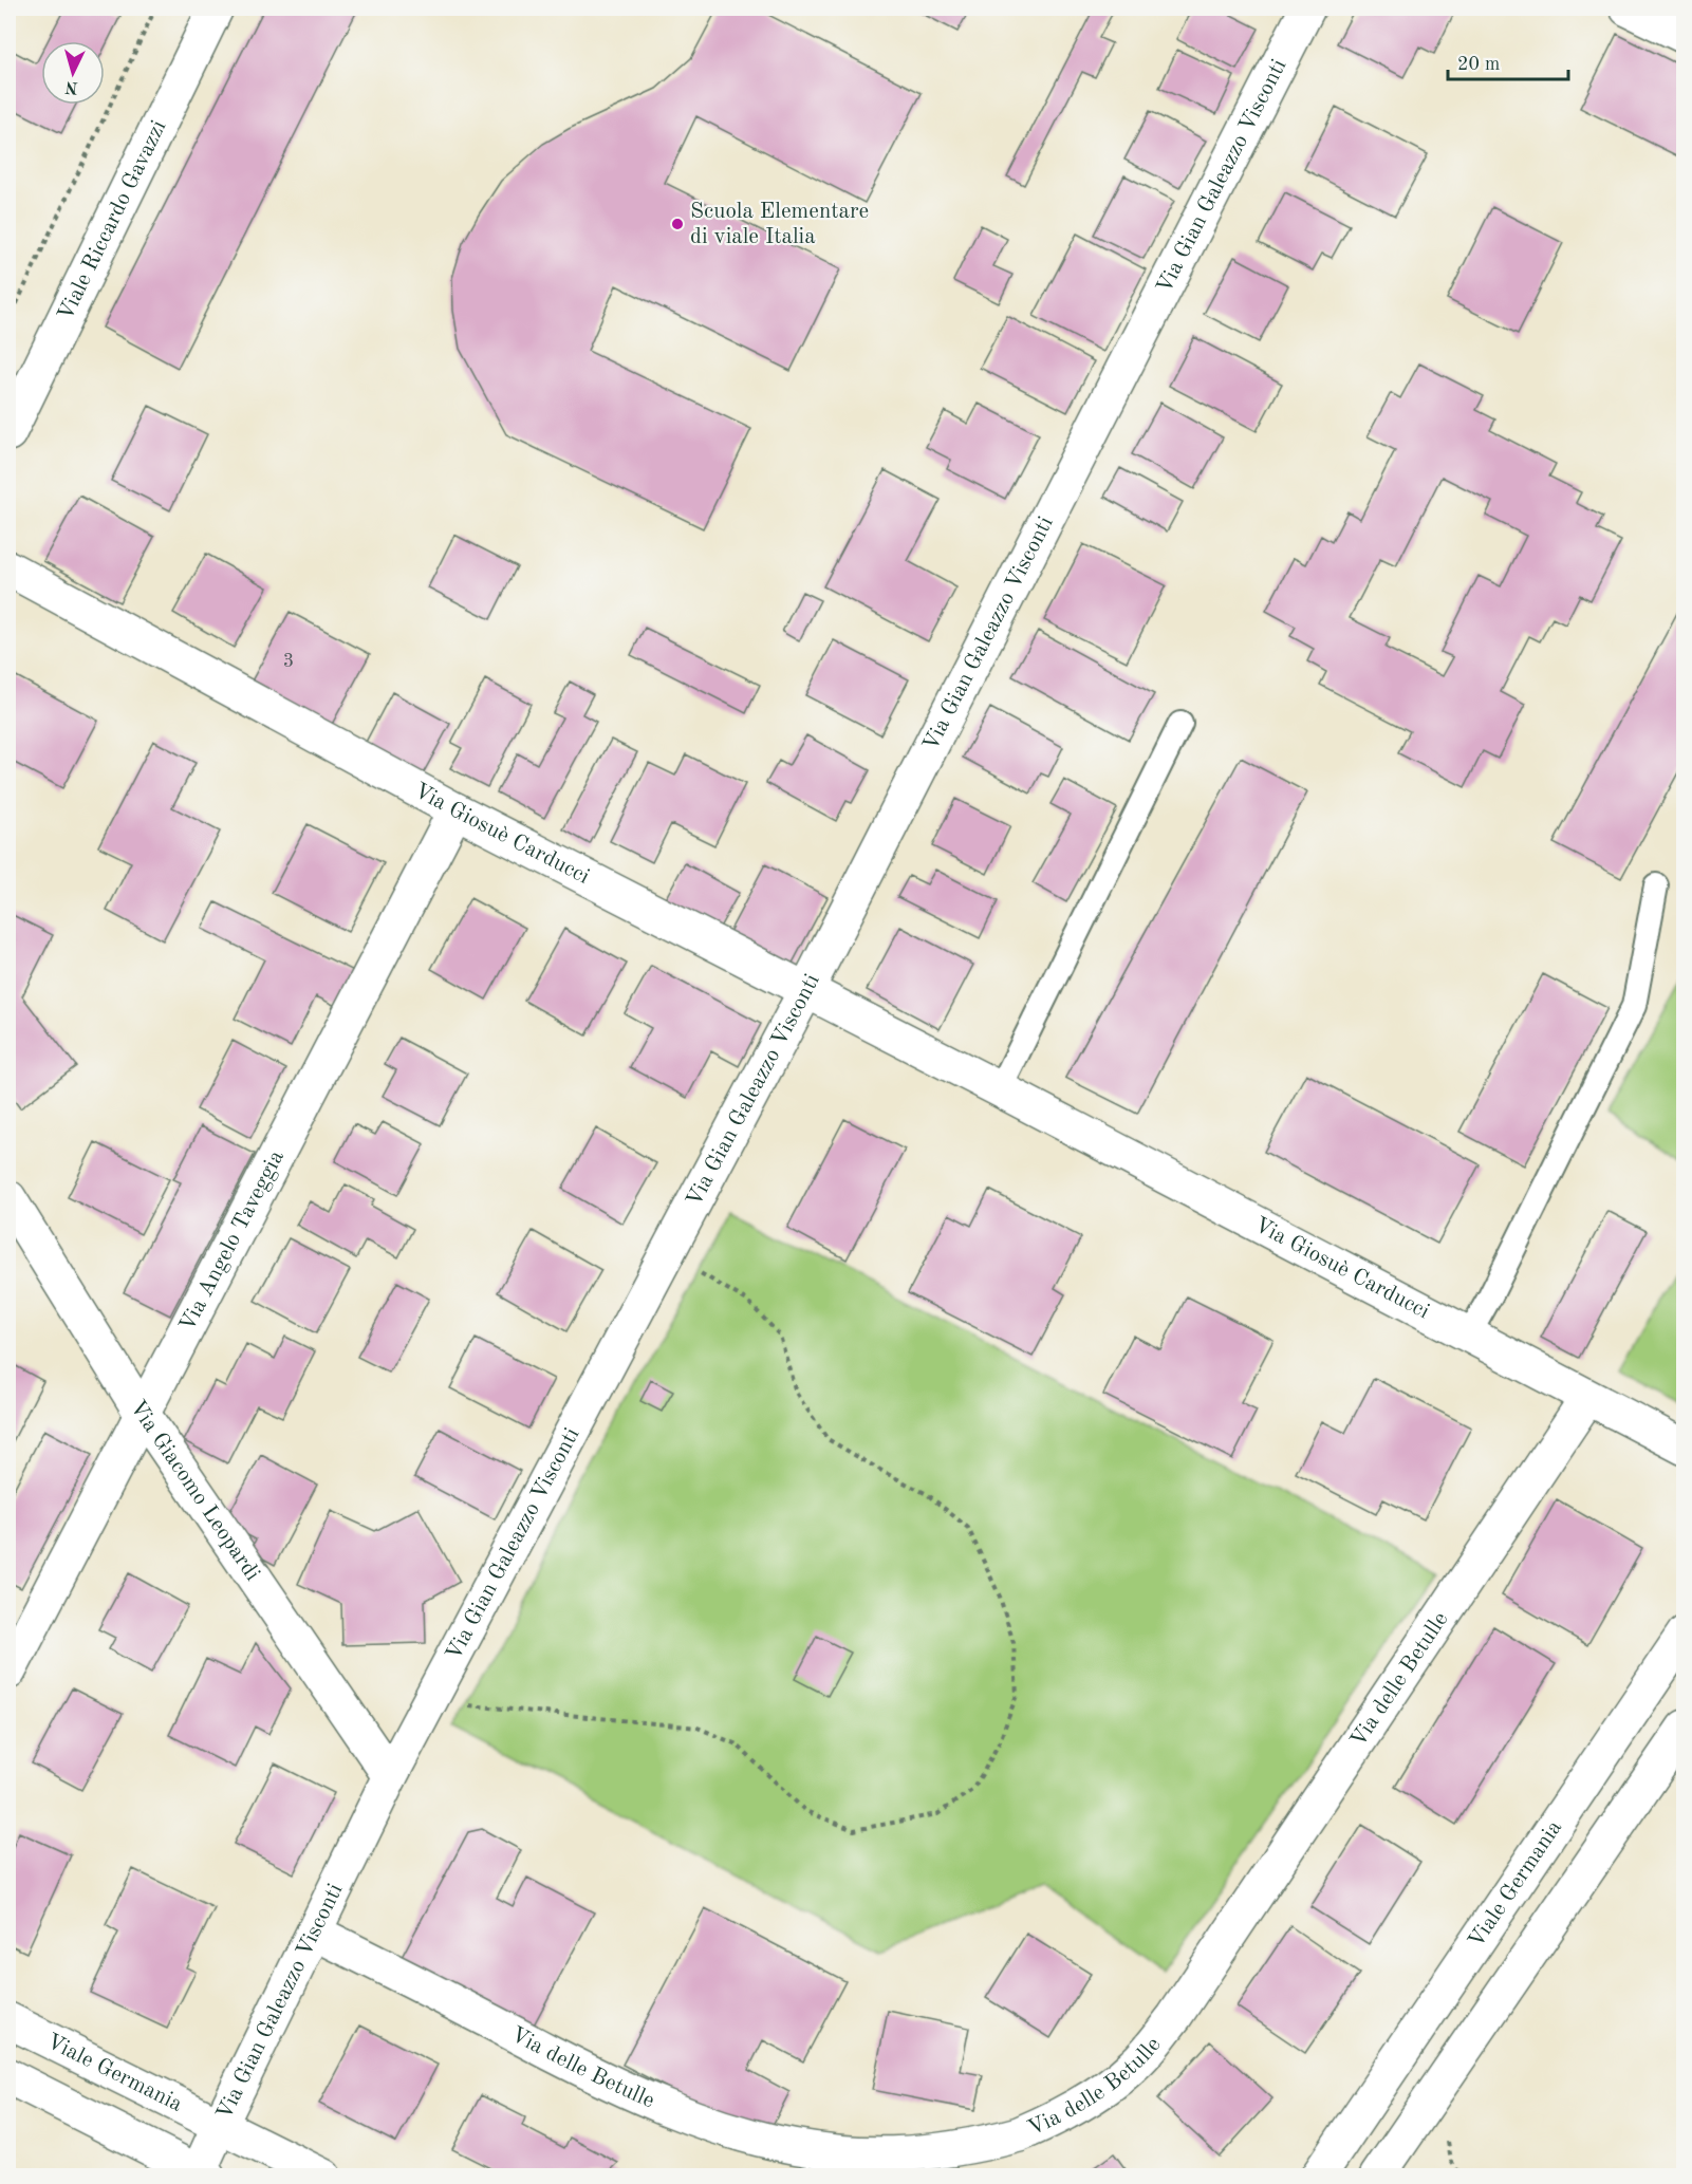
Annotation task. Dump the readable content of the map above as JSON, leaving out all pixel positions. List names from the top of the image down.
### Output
{
  "streets": {
    "street": [
      "Via Gian Galeazzo Visconti",
      "Viale Riccardo Gavazzi",
      "Via Giosuè Carducci",
      "Via Angelo Taveggia",
      "Via Giacomo Leopardi",
      "Via delle Betulle",
      "Viale Germania"
    ]
  },
  "crossings": [
    ["Via Gian Galeazzo Visconti", "Via Giosuè Carducci"],
    ["Via Gian Galeazzo Visconti", "Via Giacomo Leopardi"],
    ["Via Gian Galeazzo Visconti", "Via delle Betulle"],
    ["Via Gian Galeazzo Visconti", "Viale Germania"],
    ["Via Giosuè Carducci", "Via Angelo Taveggia"],
    ["Via Giosuè Carducci", "Via delle Betulle"],
    ["Via Angelo Taveggia", "Via Giacomo Leopardi"]
  ],
  "places": ["Scuola Elementare di viale Italia"],
  "house_numbers": ["3"],
  "scale_bar": "20 m",
  "north": "bottom"
}
